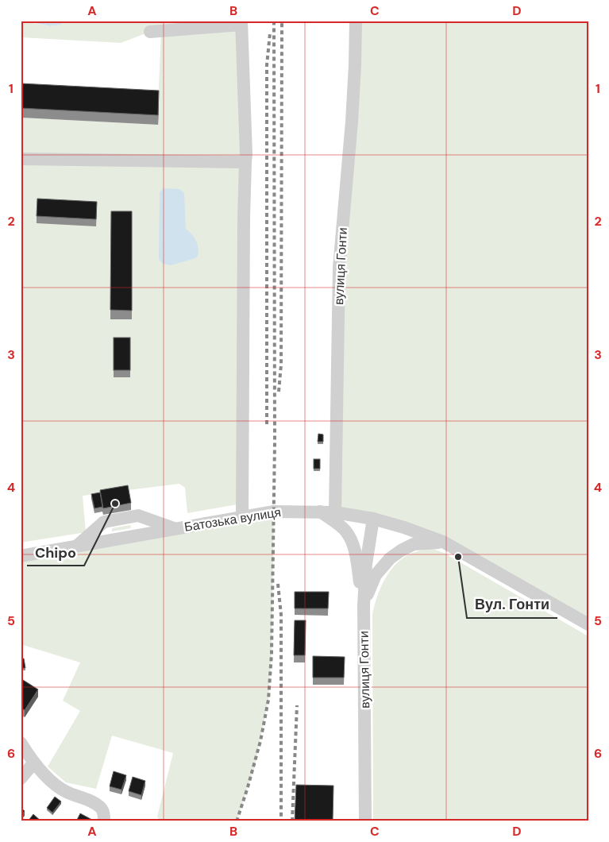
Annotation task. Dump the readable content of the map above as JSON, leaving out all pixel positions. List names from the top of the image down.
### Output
{
  "streets": {
    "street": ["вулиця Гонти", "Батозька вулиця"]
  },
  "crossings": [
    ["вулиця Гонти", "Батозька вулиця"]
  ],
  "places": ["Chipo", "Вул. Гонти"],
  "grid": {
    "columns": [
      "A",
      "B",
      "C",
      "D"
    ],
    "rows": [
      "1",
      "2",
      "3",
      "4",
      "5",
      "6"
    ]
  }
}
